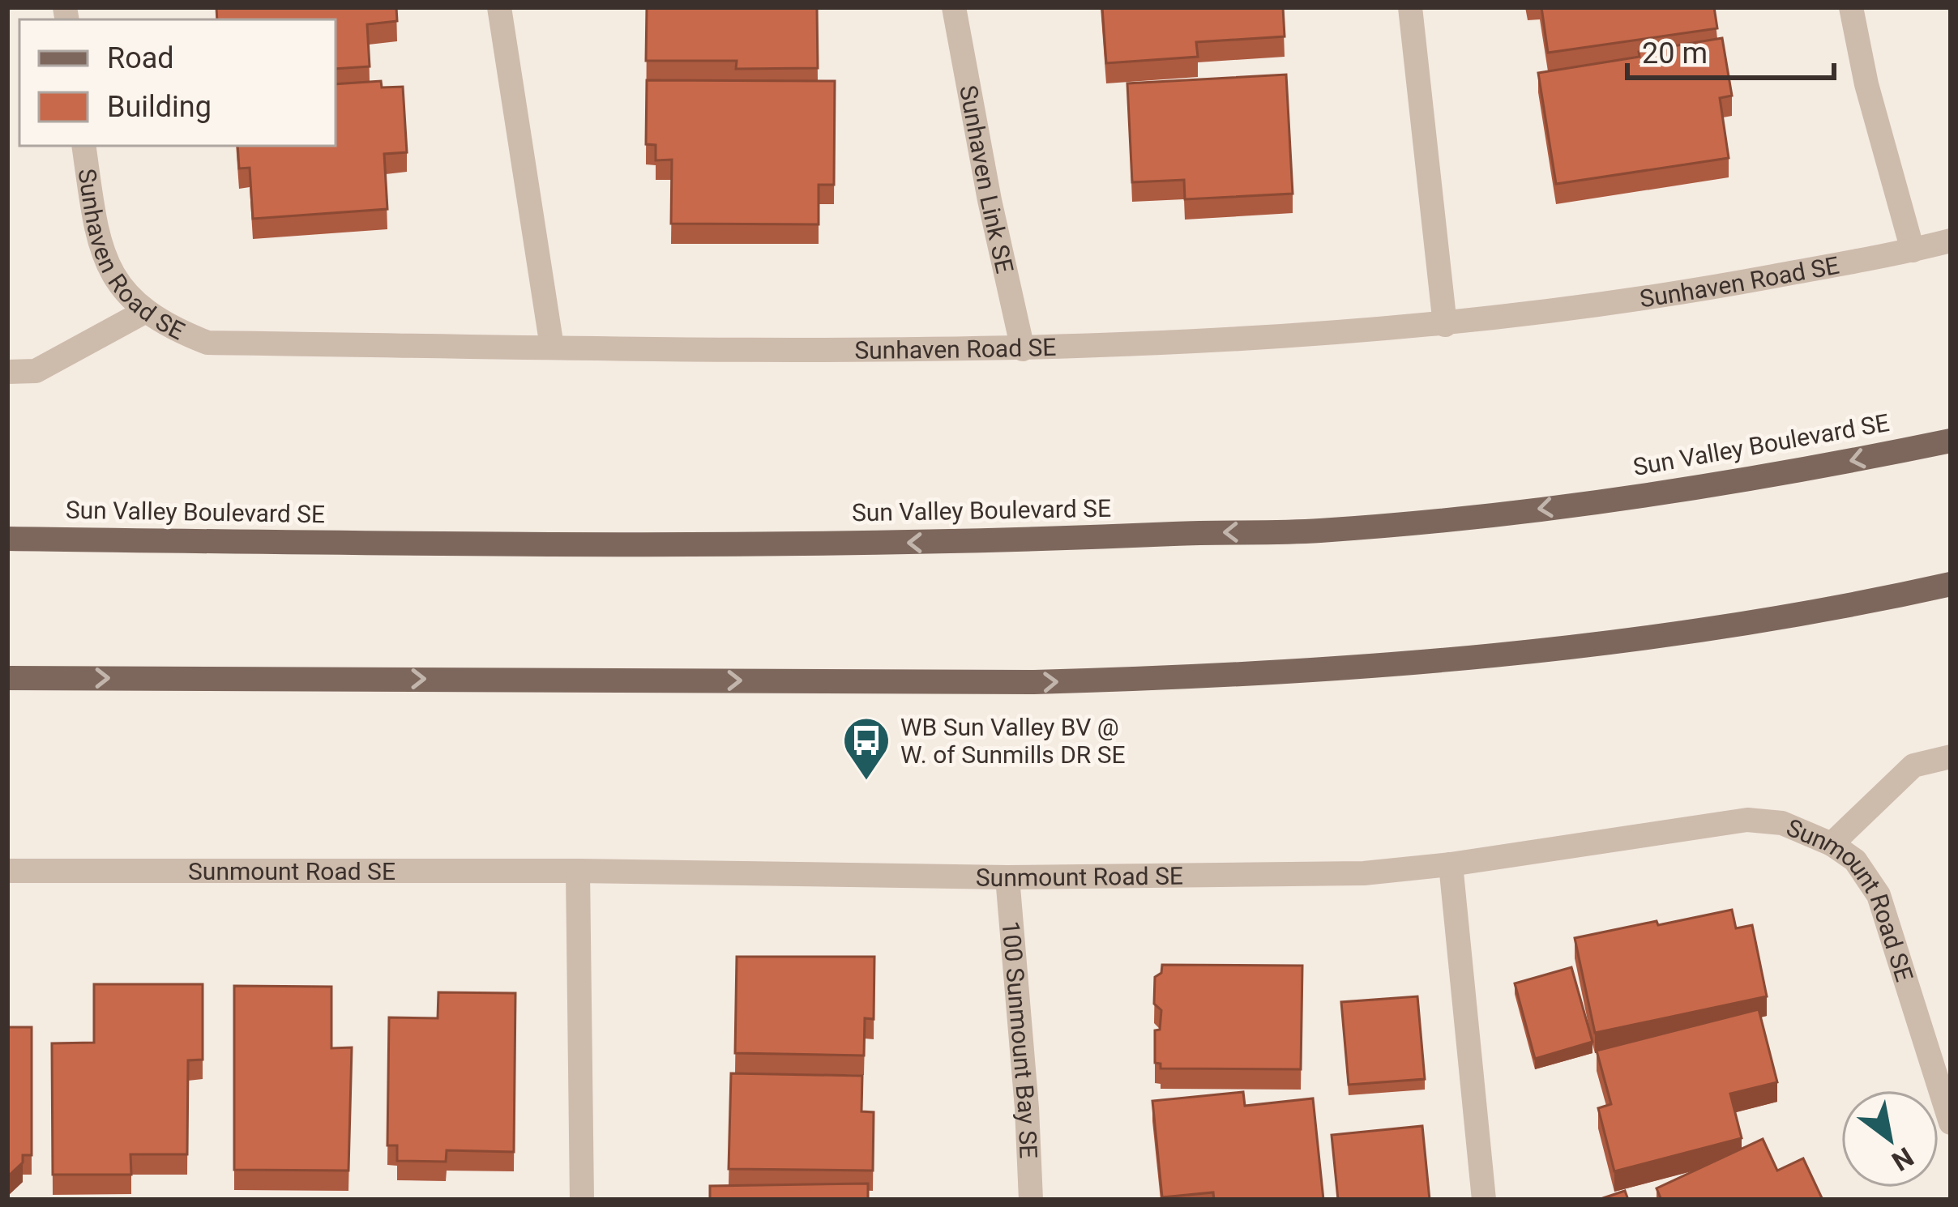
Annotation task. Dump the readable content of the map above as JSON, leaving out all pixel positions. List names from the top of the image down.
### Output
{
  "streets": {
    "main road": ["Sun Valley Boulevard SE"],
    "street": [
      "Sunhaven Link SE",
      "Sunhaven Road SE",
      "Sunmount Road SE",
      "100 Sunmount Bay SE"
    ]
  },
  "crossings": [
    ["Sunhaven Link SE", "Sunhaven Road SE"],
    ["Sunmount Road SE", "100 Sunmount Bay SE"]
  ],
  "places": {
    "bus stop": ["WB Sun Valley BV @ W. of Sunmills DR SE"]
  },
  "legend": ["Road", "Building"],
  "scale_bar": "20 m",
  "north": "bottom right"
}
